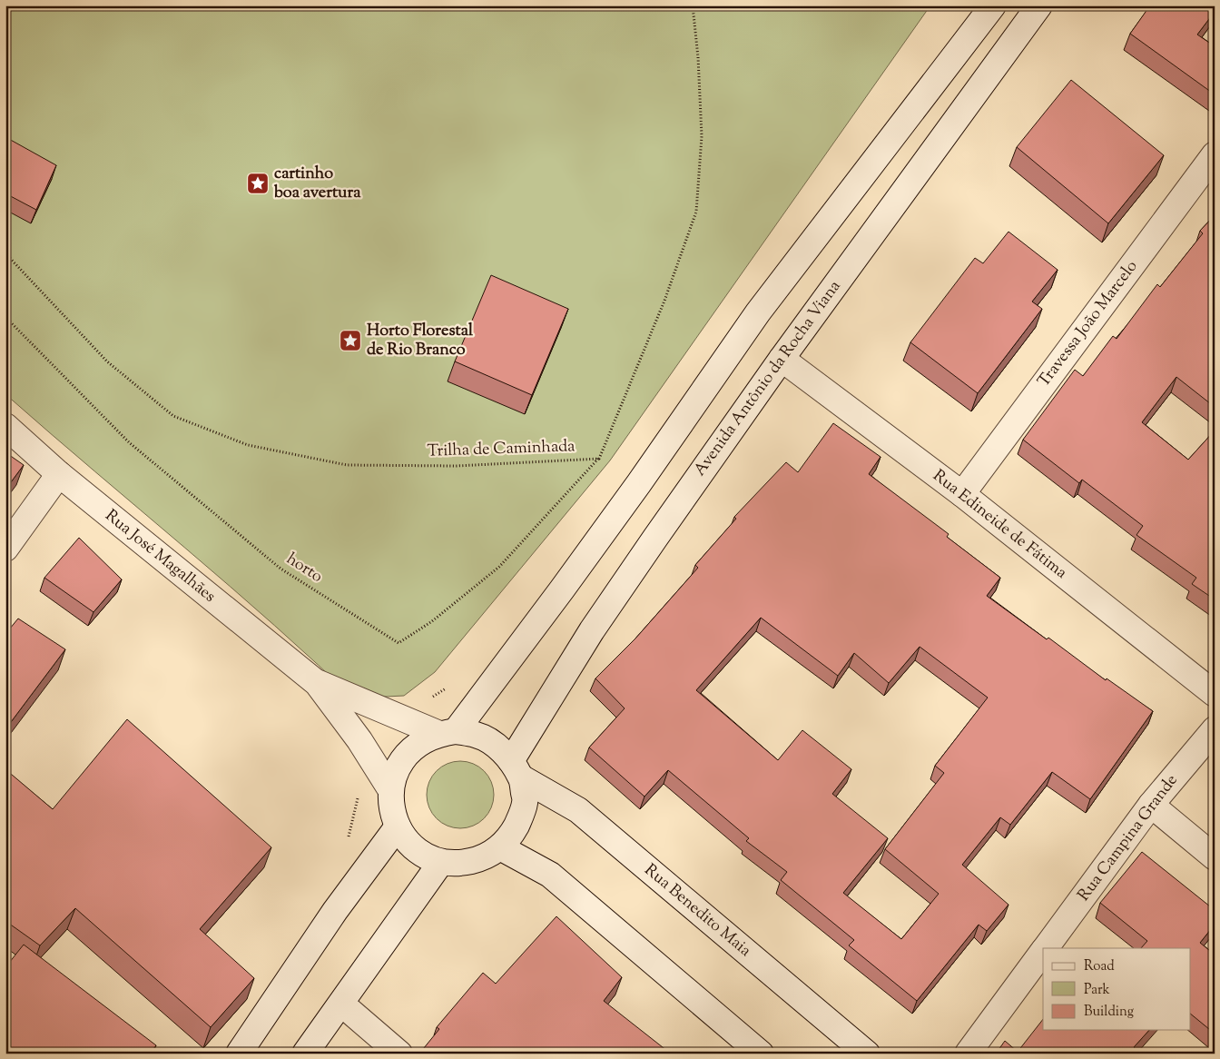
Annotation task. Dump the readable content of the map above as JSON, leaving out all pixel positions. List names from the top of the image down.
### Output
{
  "streets": {
    "street": [
      "Travessa João Marcelo",
      "Avenida Antônio da Rocha Viana",
      "Rua Edineide de Fátima",
      "Rua José Magalhães",
      "Rua Campina Grande",
      "Rua Benedito Maia"
    ],
    "path": ["Trilha de Caminhada", "horto"]
  },
  "crossings": [
    ["Travessa João Marcelo", "Rua Edineide de Fátima"],
    ["Avenida Antônio da Rocha Viana", "Rua Edineide de Fátima"],
    ["Avenida Antônio da Rocha Viana", "Rua José Magalhães"],
    ["Avenida Antônio da Rocha Viana", "Rua Benedito Maia"],
    ["Trilha de Caminhada", "horto"],
    ["Rua José Magalhães", "Rua Benedito Maia"]
  ],
  "places": {
    "place": ["cartinho boa avertura", "Horto Florestal de Rio Branco"]
  },
  "legend": ["Road", "Park", "Building"]
}
